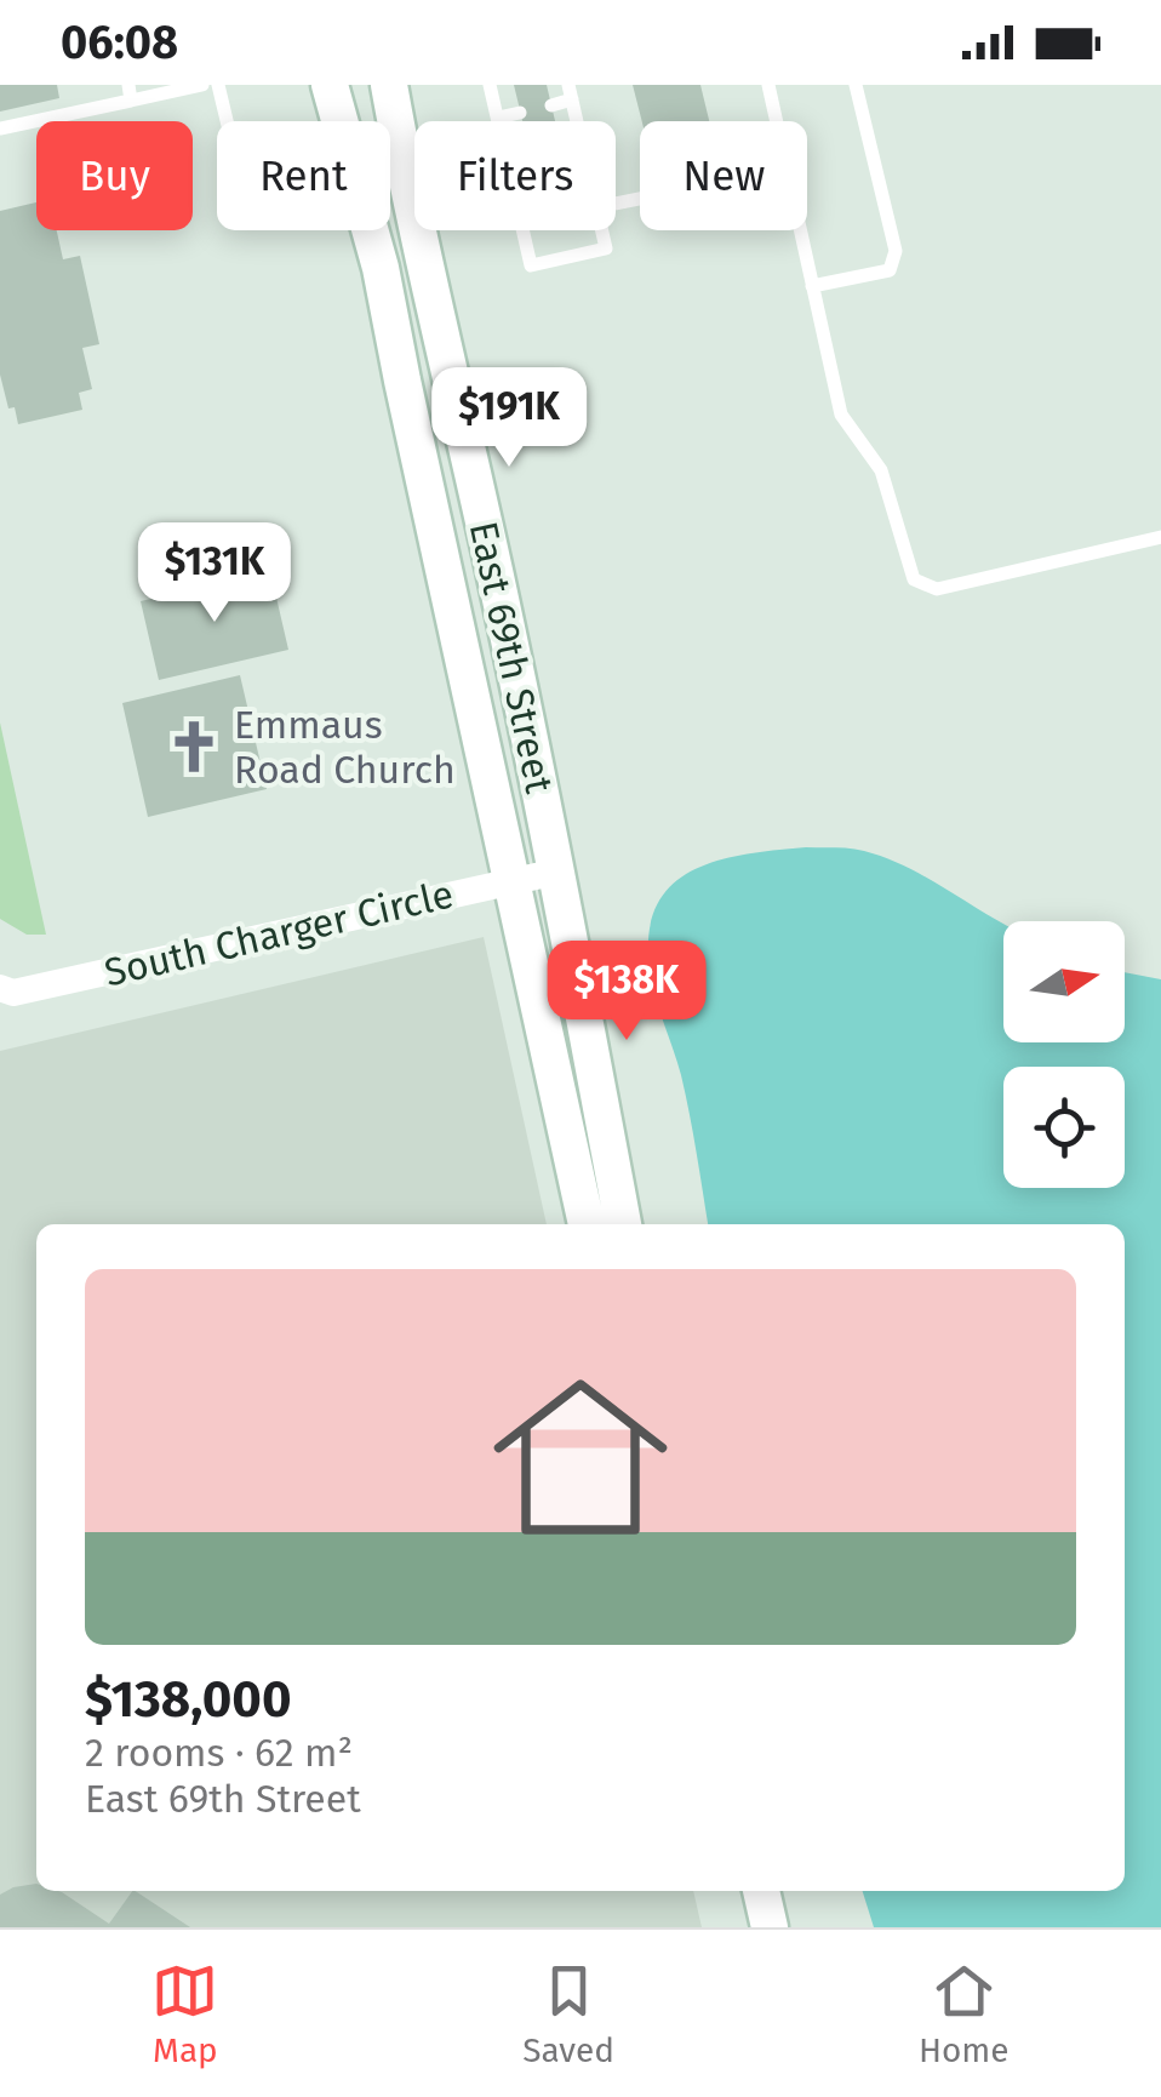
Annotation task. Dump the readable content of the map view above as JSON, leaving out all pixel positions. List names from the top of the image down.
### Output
{
  "streets": {
    "main road": ["East 69th Street"],
    "street": ["South Charger Circle"]
  },
  "crossings": [
    ["East 69th Street", "South Charger Circle"]
  ],
  "places": {
    "church": ["Emmaus Road Church"]
  },
  "north": "right",
  "page": {
    "status": "06:08",
    "chip": [
      "Buy",
      "Rent",
      "Filters",
      "New"
    ],
    "price": ["$191K", "$131K", "$138K"],
    "list": [
      {
        "name": "$138,000",
        "note": "2 rooms · 62 m² · East 69th Street"
      }
    ],
    "tabs": ["Map", "Saved", "Home"]
  }
}
